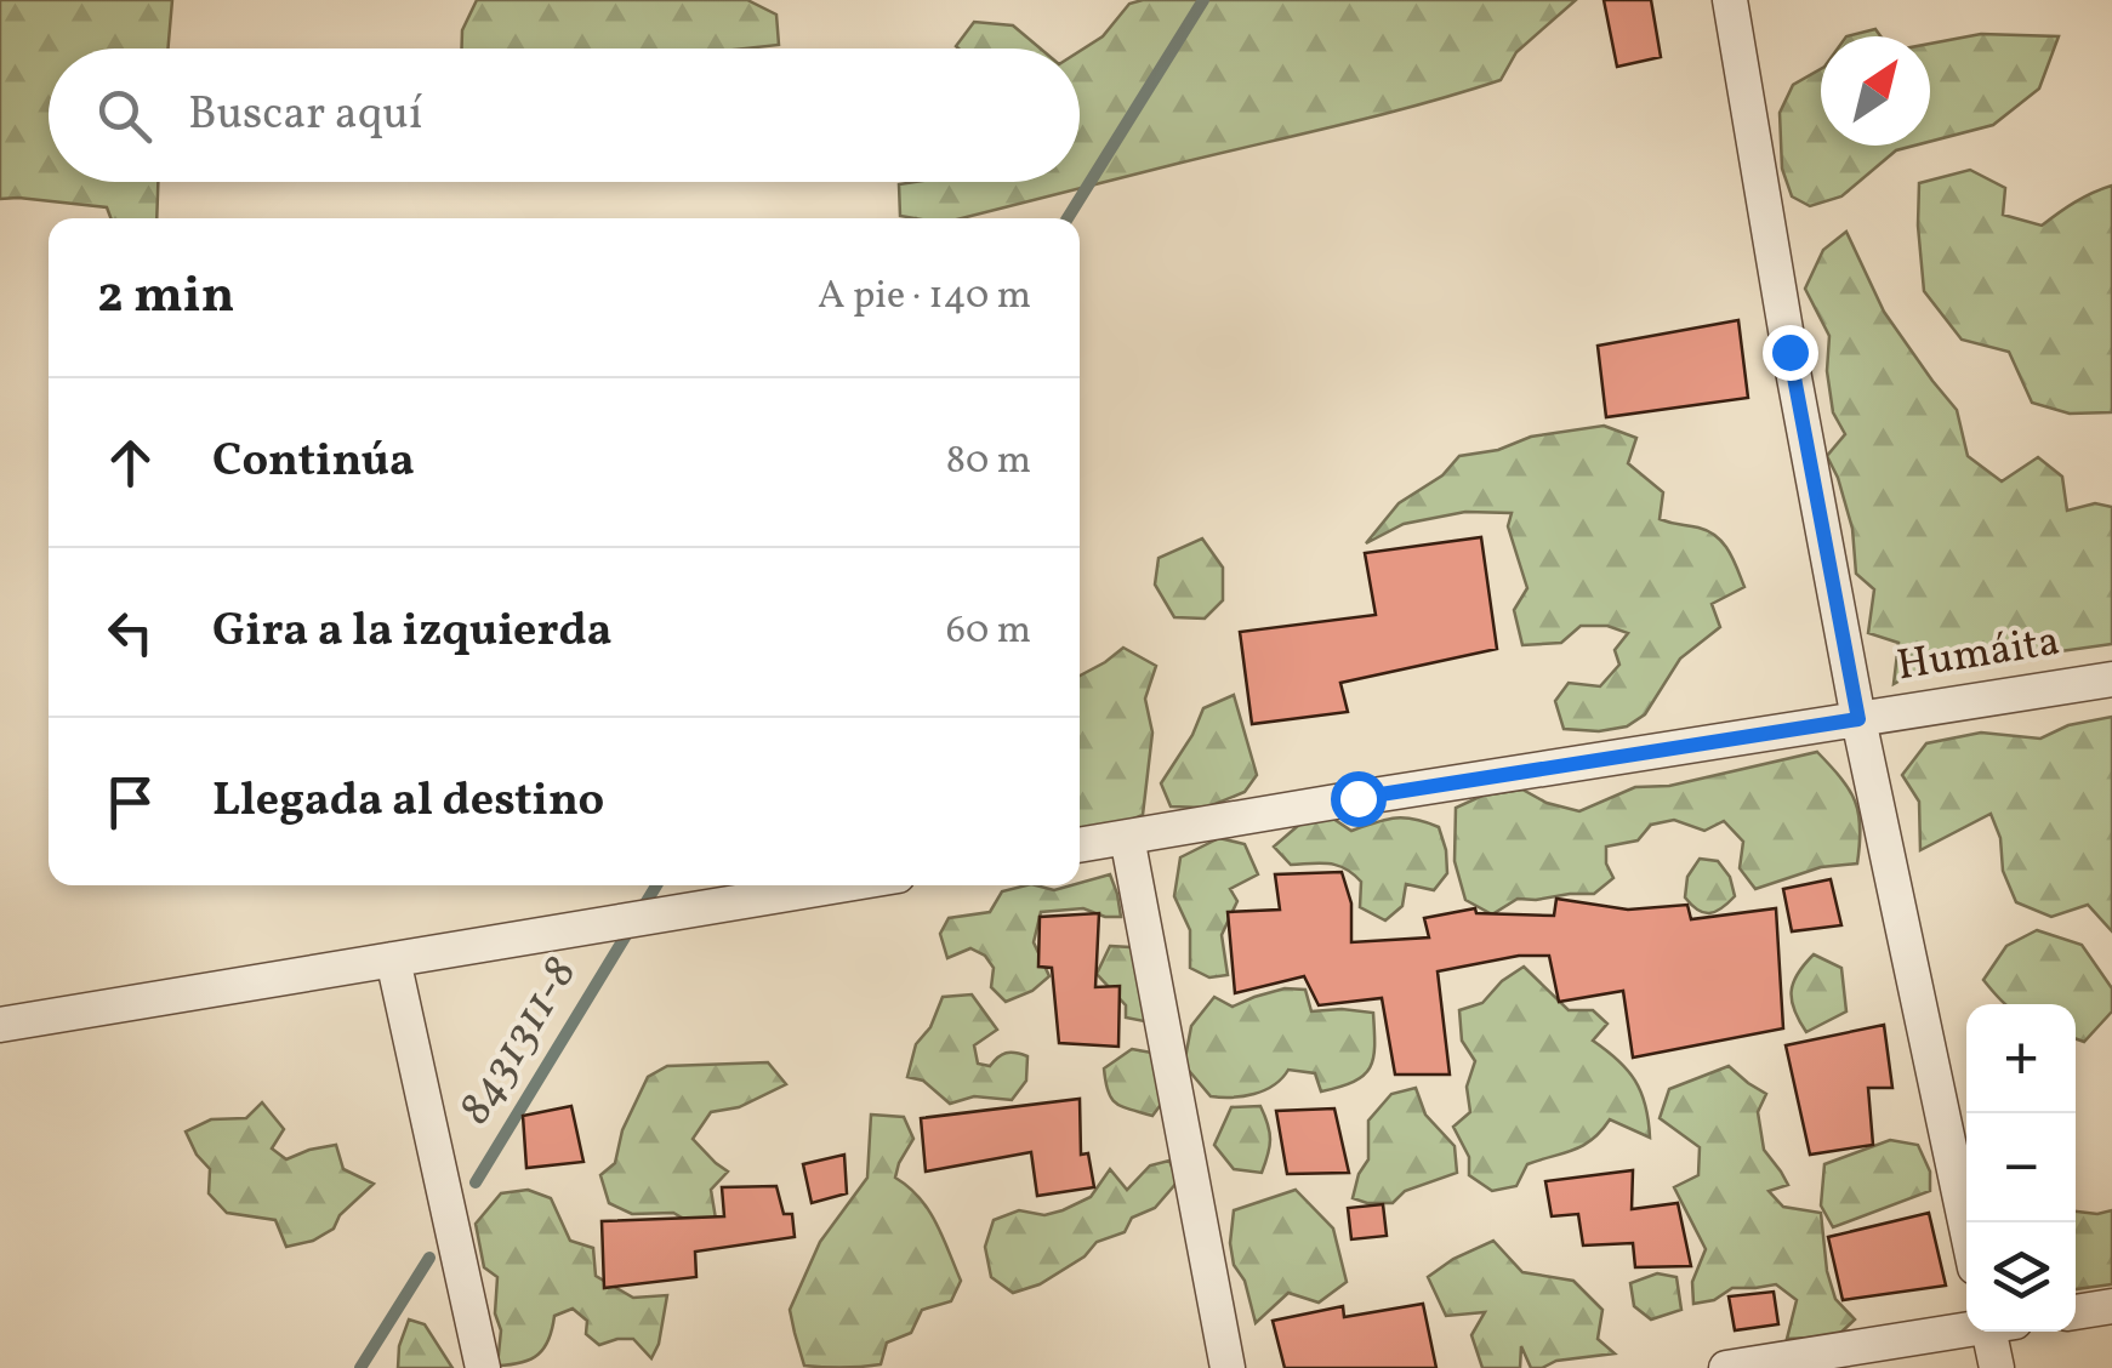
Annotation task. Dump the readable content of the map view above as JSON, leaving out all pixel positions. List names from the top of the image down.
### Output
{
  "streets": {
    "street": ["Humáita"]
  },
  "water": ["8431311-8"],
  "north": "top right",
  "page": {
    "search": "Buscar aquí",
    "heading": ["2 min", "A pie · 140 m"],
    "list": [
      ["Continúa", "80 m"],
      ["Gira a la izquierda", "60 m"],
      "Llegada al destino"
    ],
    "map_buttons": ["+", "−"]
  }
}
